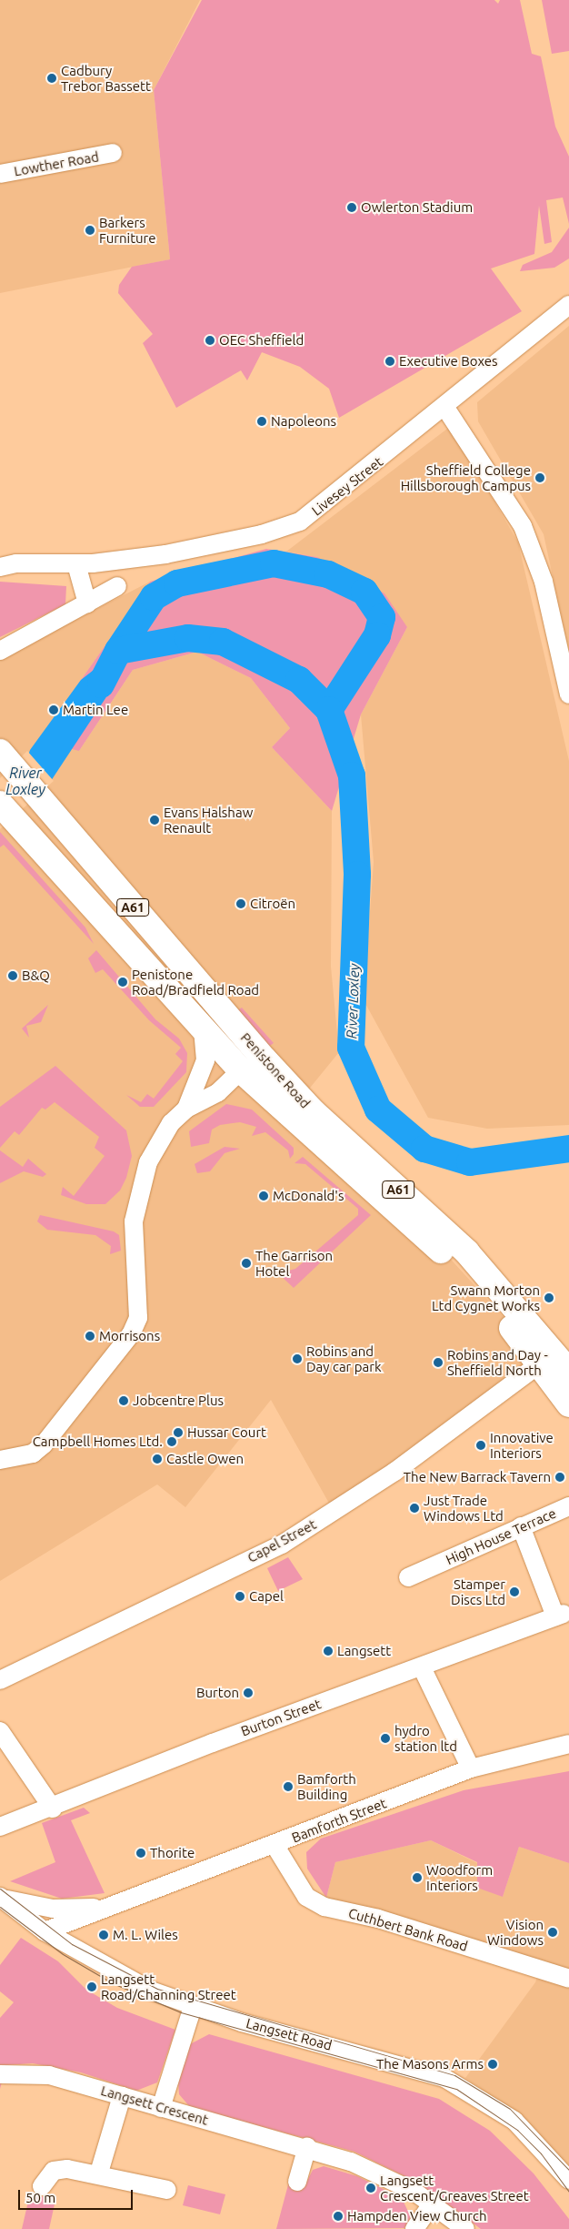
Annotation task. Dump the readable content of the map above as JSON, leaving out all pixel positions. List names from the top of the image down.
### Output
{
  "streets": {
    "highway": ["A61", "Penistone Road"],
    "street": [
      "Lowther Road",
      "Livesey Street",
      "High House Terrace",
      "Capel Street",
      "Burton Street",
      "Bamforth Street",
      "Cuthbert Bank Road",
      "Langsett Road",
      "Langsett Crescent"
    ]
  },
  "crossings": [
    ["Penistone Road", "Capel Street"],
    ["High House Terrace", "Burton Street"],
    ["Bamforth Street", "Cuthbert Bank Road"],
    ["Bamforth Street", "Langsett Road"]
  ],
  "water": ["River Loxley"],
  "places": [
    "Cadbury Trebor Bassett",
    "Owlerton Stadium",
    "Barkers Furniture",
    "OEC Sheffield",
    "Executive Boxes",
    "Napoleons",
    "Sheffield College Hillsborough Campus",
    "Martin Lee",
    "Evans Halshaw Renault",
    "Citroën",
    "B&Q",
    "Penistone Road/Bradfield Road",
    "McDonald's",
    "The Garrison Hotel",
    "Swann Morton Ltd Cygnet Works",
    "Morrisons",
    "Robins and Day car park",
    "Robins and Day - Sheffield North",
    "Jobcentre Plus",
    "Hussar Court",
    "Campbell Homes Ltd.",
    "Innovative Interiors",
    "Castle Owen",
    "The New Barrack Tavern",
    "Just Trade Windows Ltd",
    "Stamper Discs Ltd",
    "Capel",
    "Langsett",
    "Burton",
    "hydro station ltd",
    "Bamforth Building",
    "Thorite",
    "Woodform Interiors",
    "Vision Windows",
    "M. L. Wiles",
    "Langsett Road/Channing Street",
    "The Masons Arms",
    "Langsett Crescent/Greaves Street",
    "Hampden View Church"
  ],
  "scale_bar": "50 m"
}
